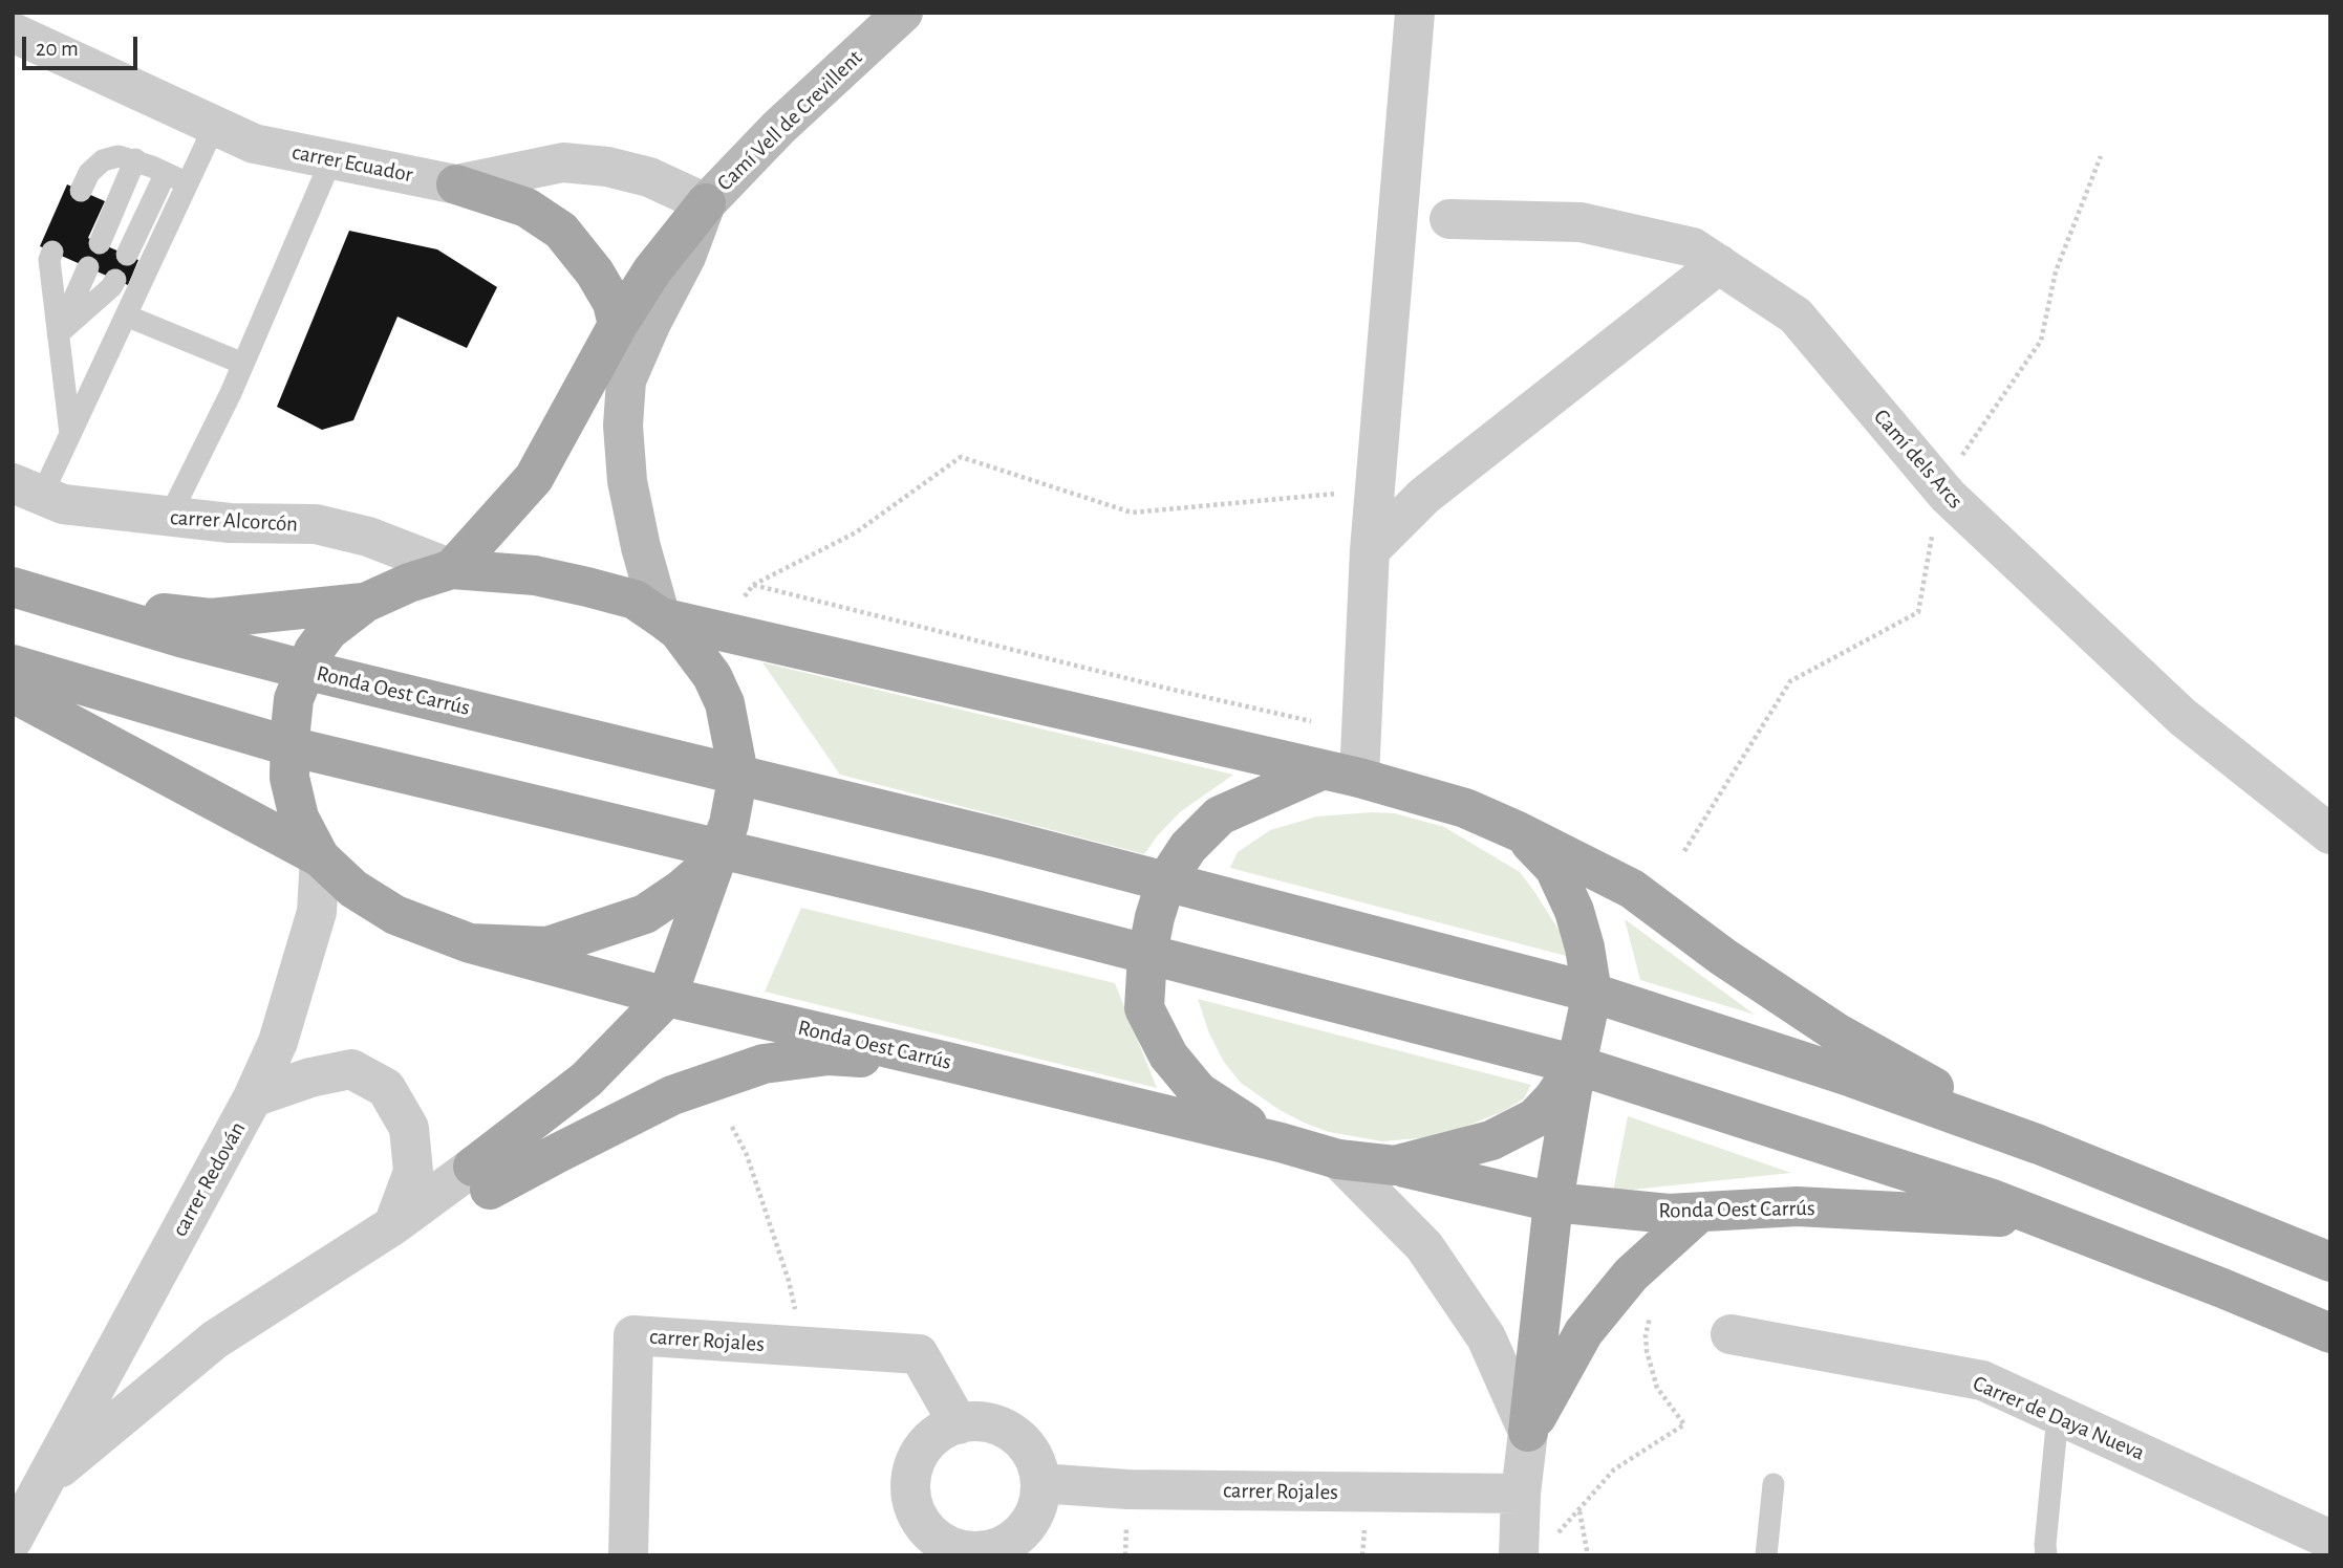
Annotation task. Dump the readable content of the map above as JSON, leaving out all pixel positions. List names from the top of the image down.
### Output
{
  "streets": {
    "main road": ["Ronda Oest Carrús"],
    "street": [
      "Camí Vell de Crevillent",
      "carrer Ecuador",
      "Camí dels Arcs",
      "carrer Alcorcón",
      "carrer Redován",
      "carrer Rojales",
      "Carrer de Daya Nueva"
    ]
  },
  "crossings": [
    ["Camí Vell de Crevillent", "carrer Ecuador"],
    ["Camí Vell de Crevillent", "Ronda Oest Carrús"],
    ["carrer Alcorcón", "Ronda Oest Carrús"],
    ["Ronda Oest Carrús", "carrer Redován"]
  ],
  "scale_bar": "20 m"
}
